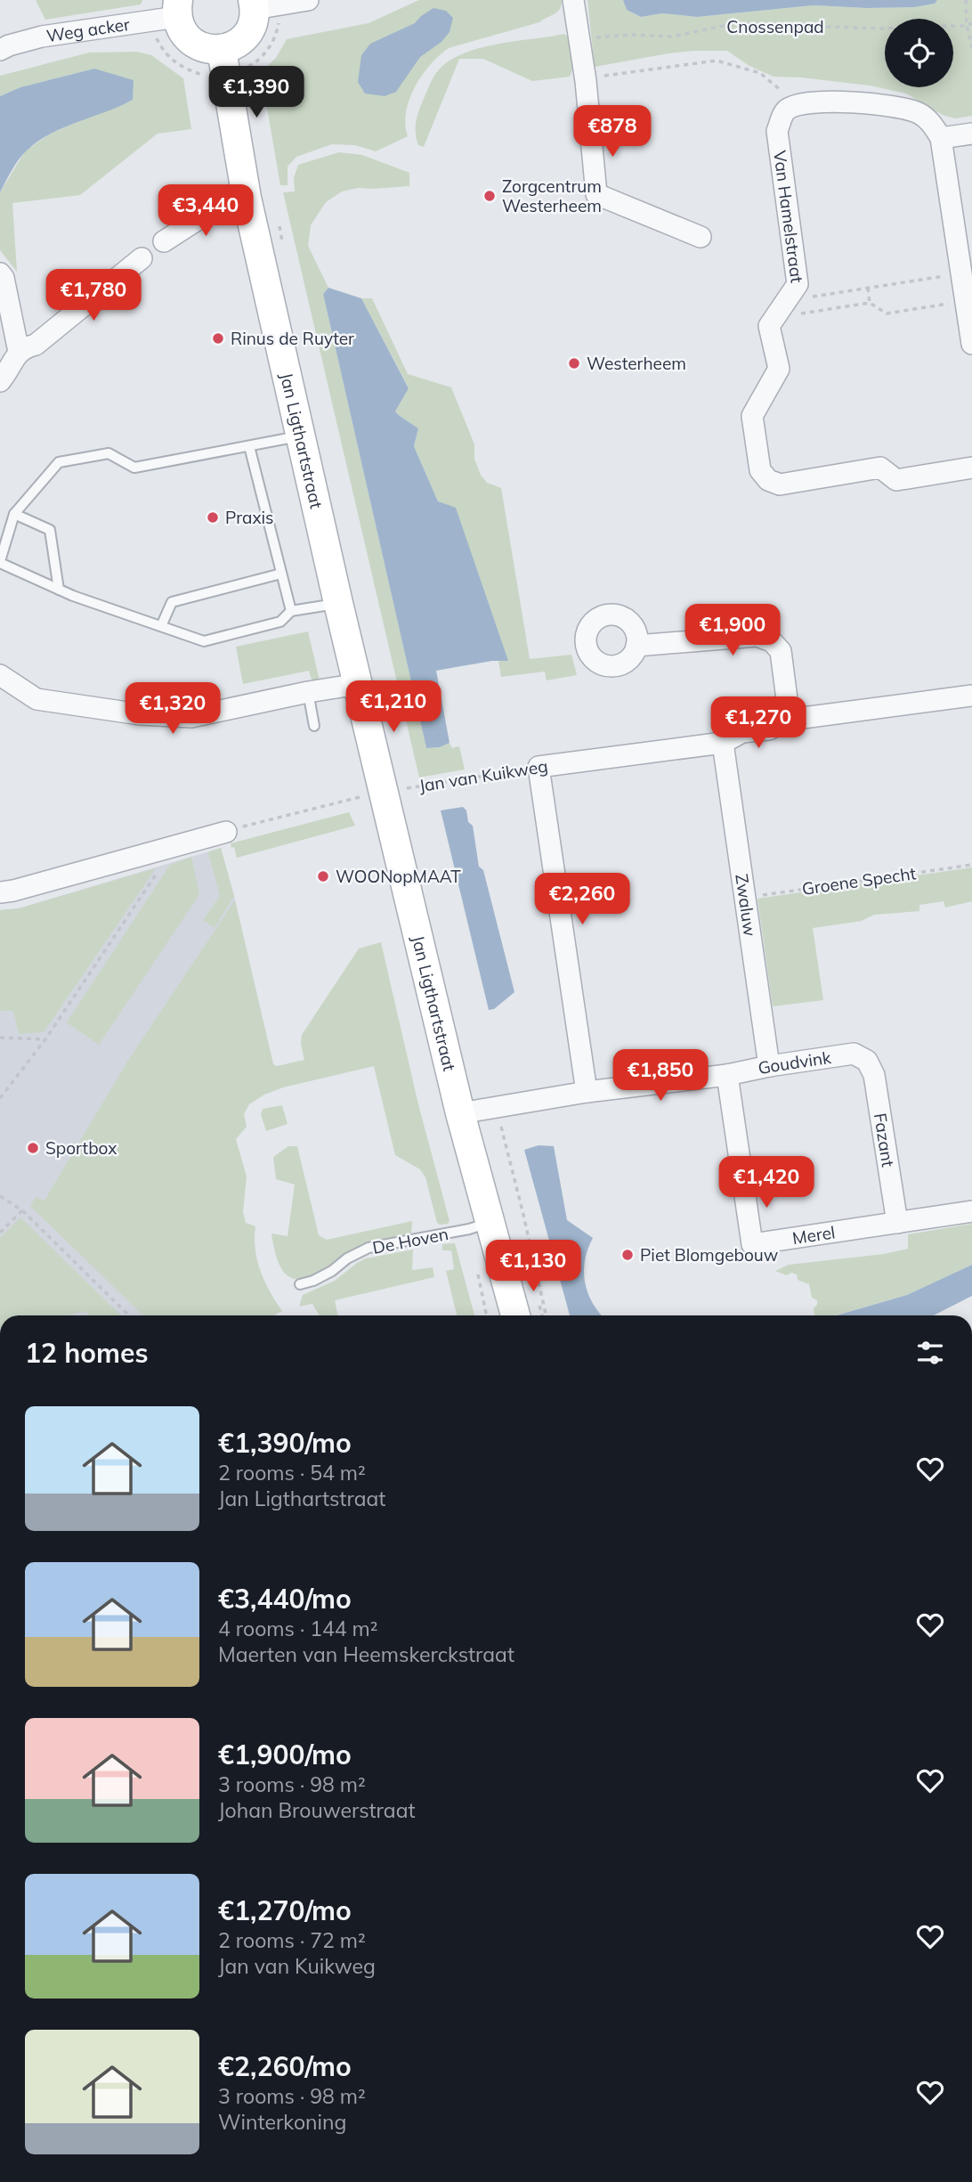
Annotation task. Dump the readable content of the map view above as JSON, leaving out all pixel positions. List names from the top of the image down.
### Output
{
  "streets": {
    "main road": ["Jan Ligthartstraat"],
    "street": [
      "Weg acker",
      "Van Hamelstraat",
      "Jan van Kuikweg",
      "Zwaluw",
      "Goudvink",
      "Fazant",
      "Merel"
    ],
    "lane": ["De Hoven"],
    "path": ["Cnossenpad", "Groene Specht"]
  },
  "crossings": [
    ["Jan Ligthartstraat", "Jan van Kuikweg"],
    ["Jan Ligthartstraat", "Goudvink"],
    ["Jan Ligthartstraat", "De Hoven"],
    ["Jan van Kuikweg", "Zwaluw"],
    ["Groene Specht", "Zwaluw"],
    ["Zwaluw", "Goudvink"],
    ["Goudvink", "Fazant"],
    ["Goudvink", "Merel"],
    ["Fazant", "Merel"]
  ],
  "places": [
    "Zorgcentrum Westerheem",
    "Rinus de Ruyter",
    "Westerheem",
    "Praxis",
    "WOONopMAAT",
    "Sportbox",
    "Piet Blomgebouw"
  ],
  "page": {
    "price": [
      "€1,390",
      "€878",
      "€3,440",
      "€1,780",
      "€1,900",
      "€1,210",
      "€1,320",
      "€1,270",
      "€2,260",
      "€1,850",
      "€1,420",
      "€1,130"
    ],
    "heading": "12 homes",
    "list": [
      {
        "name": "€1,390/mo",
        "note": "2 rooms · 54 m² · Jan Ligthartstraat"
      },
      {
        "name": "€3,440/mo",
        "note": "4 rooms · 144 m² · Maerten van Heemskerckstraat"
      },
      {
        "name": "€1,900/mo",
        "note": "3 rooms · 98 m² · Johan Brouwerstraat"
      },
      {
        "name": "€1,270/mo",
        "note": "2 rooms · 72 m² · Jan van Kuikweg"
      },
      {
        "name": "€2,260/mo",
        "note": "3 rooms · 98 m² · Winterkoning"
      }
    ]
  }
}
